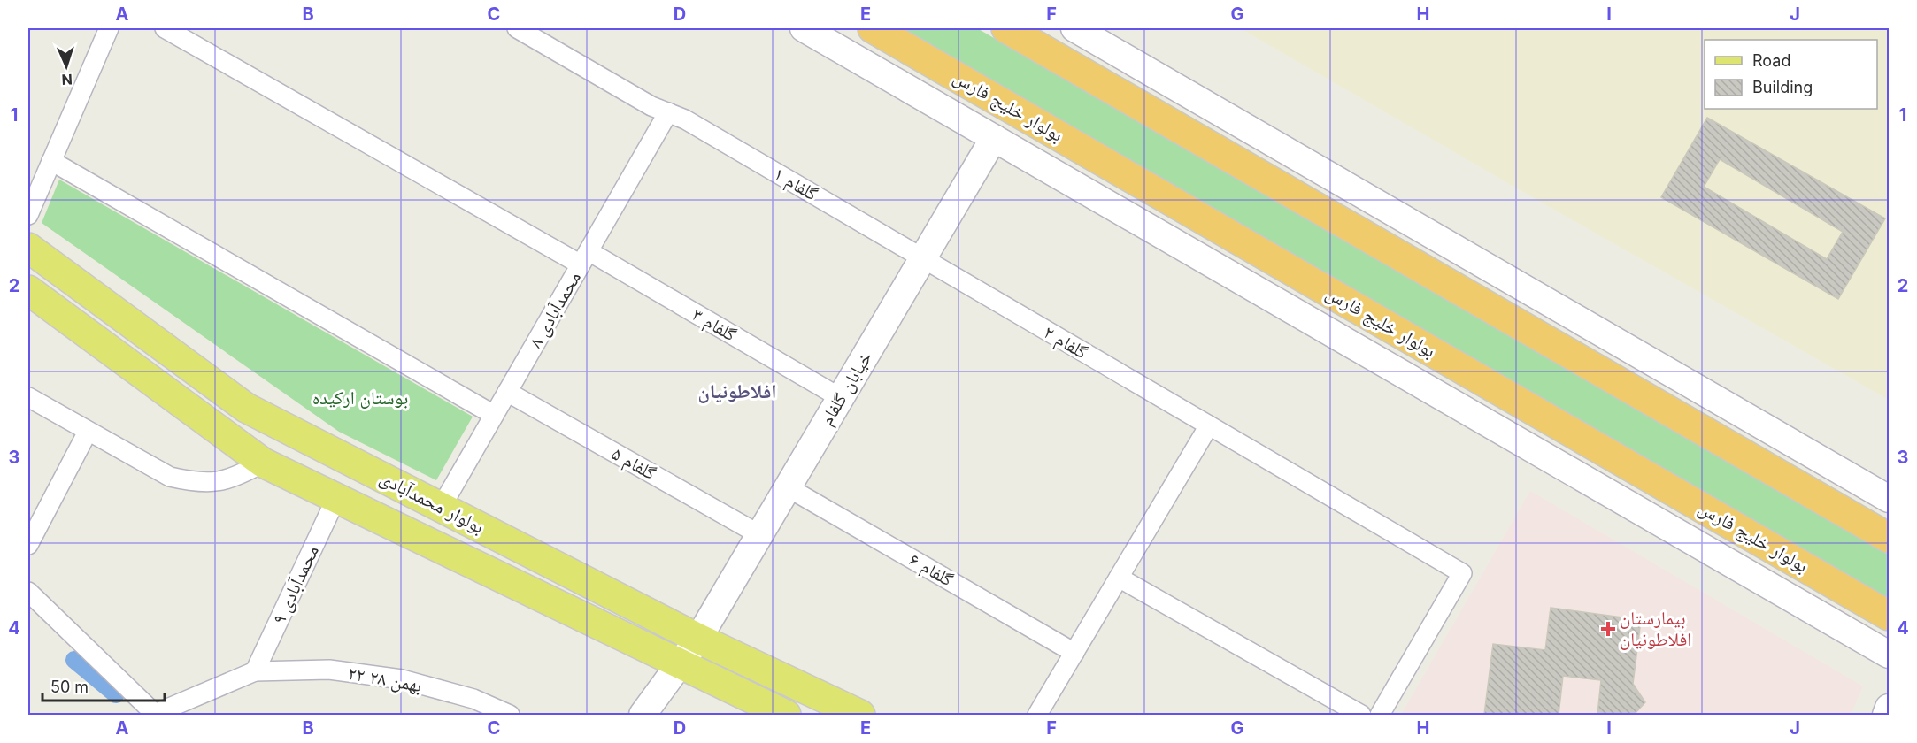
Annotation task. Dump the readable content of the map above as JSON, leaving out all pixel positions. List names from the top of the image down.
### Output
{
  "streets": {
    "highway": ["بولوار خلیج فارس"],
    "main road": ["بولوار محمدآبادی"],
    "street": [
      "گلفام ۱",
      "محمدآبادی ۸",
      "گلفام ۳",
      "گلفام ۲",
      "خیابان گلفام",
      "گلفام ۵",
      "گلفام ۶",
      "محمدآبادی ۹",
      "۲۲ بهمن ۲۸"
    ]
  },
  "crossings": [
    ["گلفام ۱", "محمدآبادی ۸"],
    ["گلفام ۱", "گلفام ۲"],
    ["گلفام ۱", "خیابان گلفام"],
    ["محمدآبادی ۸", "گلفام ۳"],
    ["محمدآبادی ۸", "گلفام ۵"],
    ["محمدآبادی ۸", "بولوار محمدآبادی"],
    ["گلفام ۳", "خیابان گلفام"],
    ["گلفام ۲", "خیابان گلفام"],
    ["خیابان گلفام", "گلفام ۵"],
    ["خیابان گلفام", "بولوار محمدآبادی"],
    ["خیابان گلفام", "گلفام ۶"],
    ["بولوار محمدآبادی", "محمدآبادی ۹"],
    ["محمدآبادی ۹", "۲۲ بهمن ۲۸"]
  ],
  "districts": ["افلاطونیان"],
  "parks": ["بوستان ارکیده"],
  "places": {
    "health": ["بیمارستان افلاطونیان"]
  },
  "legend": ["Road", "Building"],
  "scale_bar": "50 m",
  "north": "bottom",
  "grid": {
    "columns": [
      "A",
      "B",
      "C",
      "D",
      "E",
      "F",
      "G",
      "H",
      "I",
      "J"
    ],
    "rows": [
      "1",
      "2",
      "3",
      "4"
    ]
  }
}
